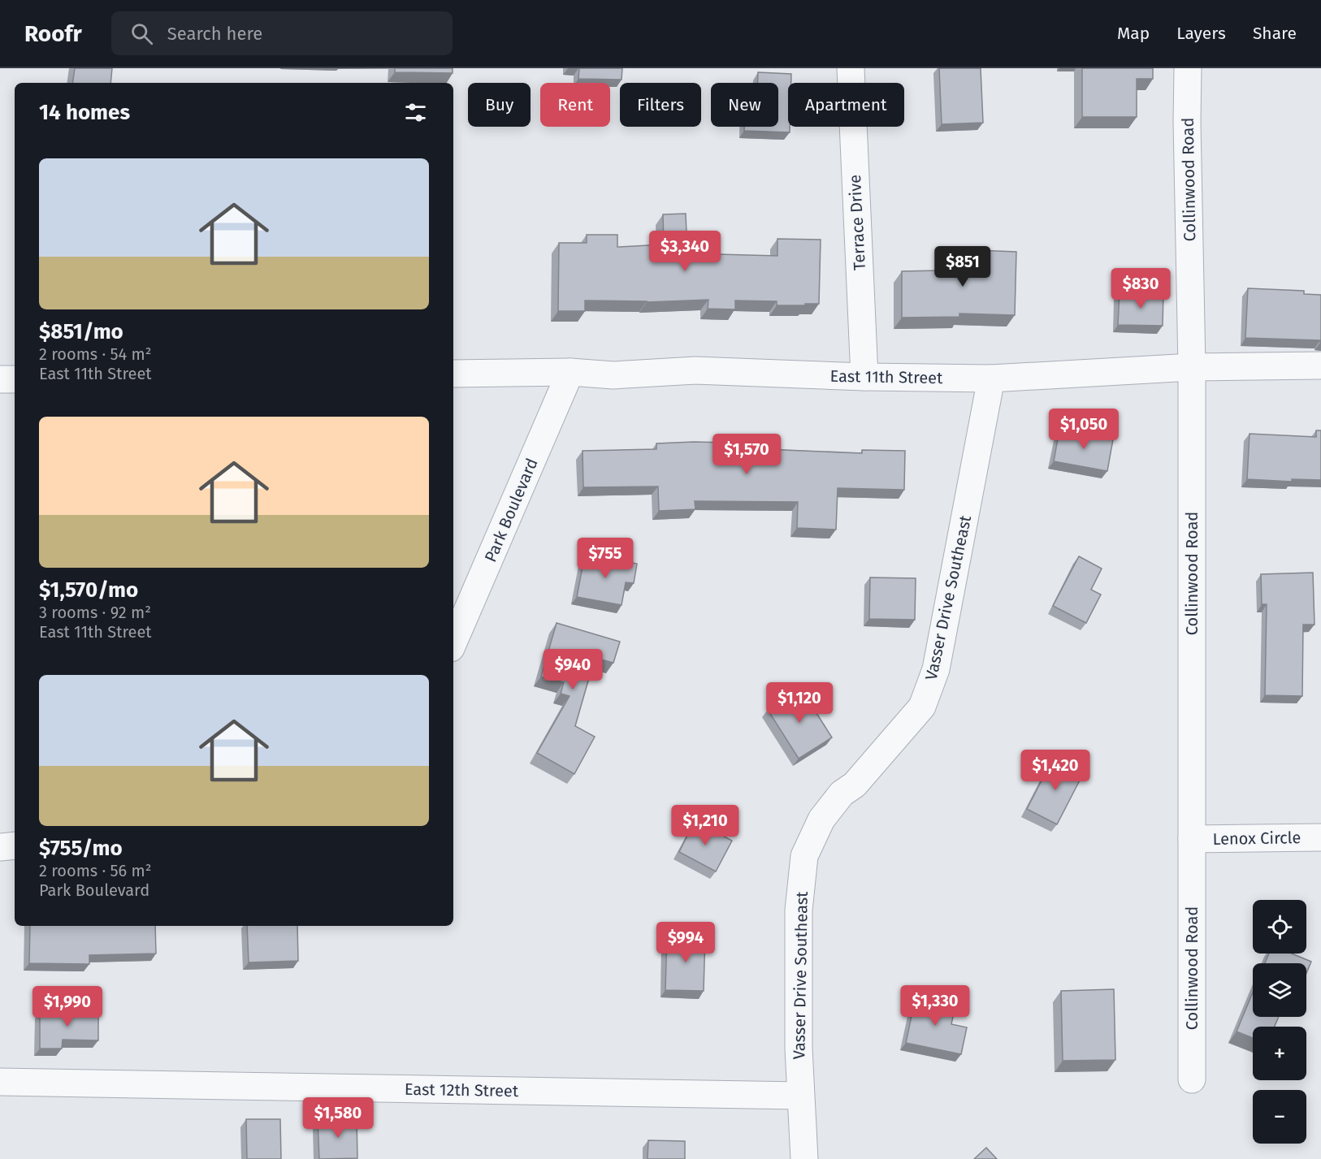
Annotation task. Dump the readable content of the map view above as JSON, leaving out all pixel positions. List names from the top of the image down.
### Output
{
  "streets": {
    "street": [
      "Collinwood Road",
      "Terrace Drive",
      "East 11th Street",
      "Park Boulevard",
      "Vasser Drive Southeast",
      "Lenox Circle",
      "East 12th Street"
    ]
  },
  "crossings": [
    ["Collinwood Road", "East 11th Street"],
    ["Collinwood Road", "Lenox Circle"],
    ["Terrace Drive", "East 11th Street"],
    ["East 11th Street", "Park Boulevard"],
    ["East 11th Street", "Vasser Drive Southeast"],
    ["Vasser Drive Southeast", "East 12th Street"]
  ],
  "page": {
    "header": "Roofr",
    "search": "Search here",
    "nav": ["Map", "Layers", "Share"],
    "chip": [
      "Buy",
      "Rent",
      "Filters",
      "New",
      "Apartment"
    ],
    "heading": "14 homes",
    "list": [
      {
        "name": "$851/mo",
        "note": "2 rooms · 54 m² · East 11th Street"
      },
      {
        "name": "$1,570/mo",
        "note": "3 rooms · 92 m² · East 11th Street"
      },
      {
        "name": "$755/mo",
        "note": "2 rooms · 56 m² · Park Boulevard"
      }
    ],
    "price": [
      "$3,340",
      "$851",
      "$830",
      "$1,050",
      "$1,570",
      "$755",
      "$940",
      "$1,120",
      "$1,420",
      "$1,210",
      "$994",
      "$1,330",
      "$1,990",
      "$1,580"
    ],
    "map_buttons": ["+", "−"]
  }
}
